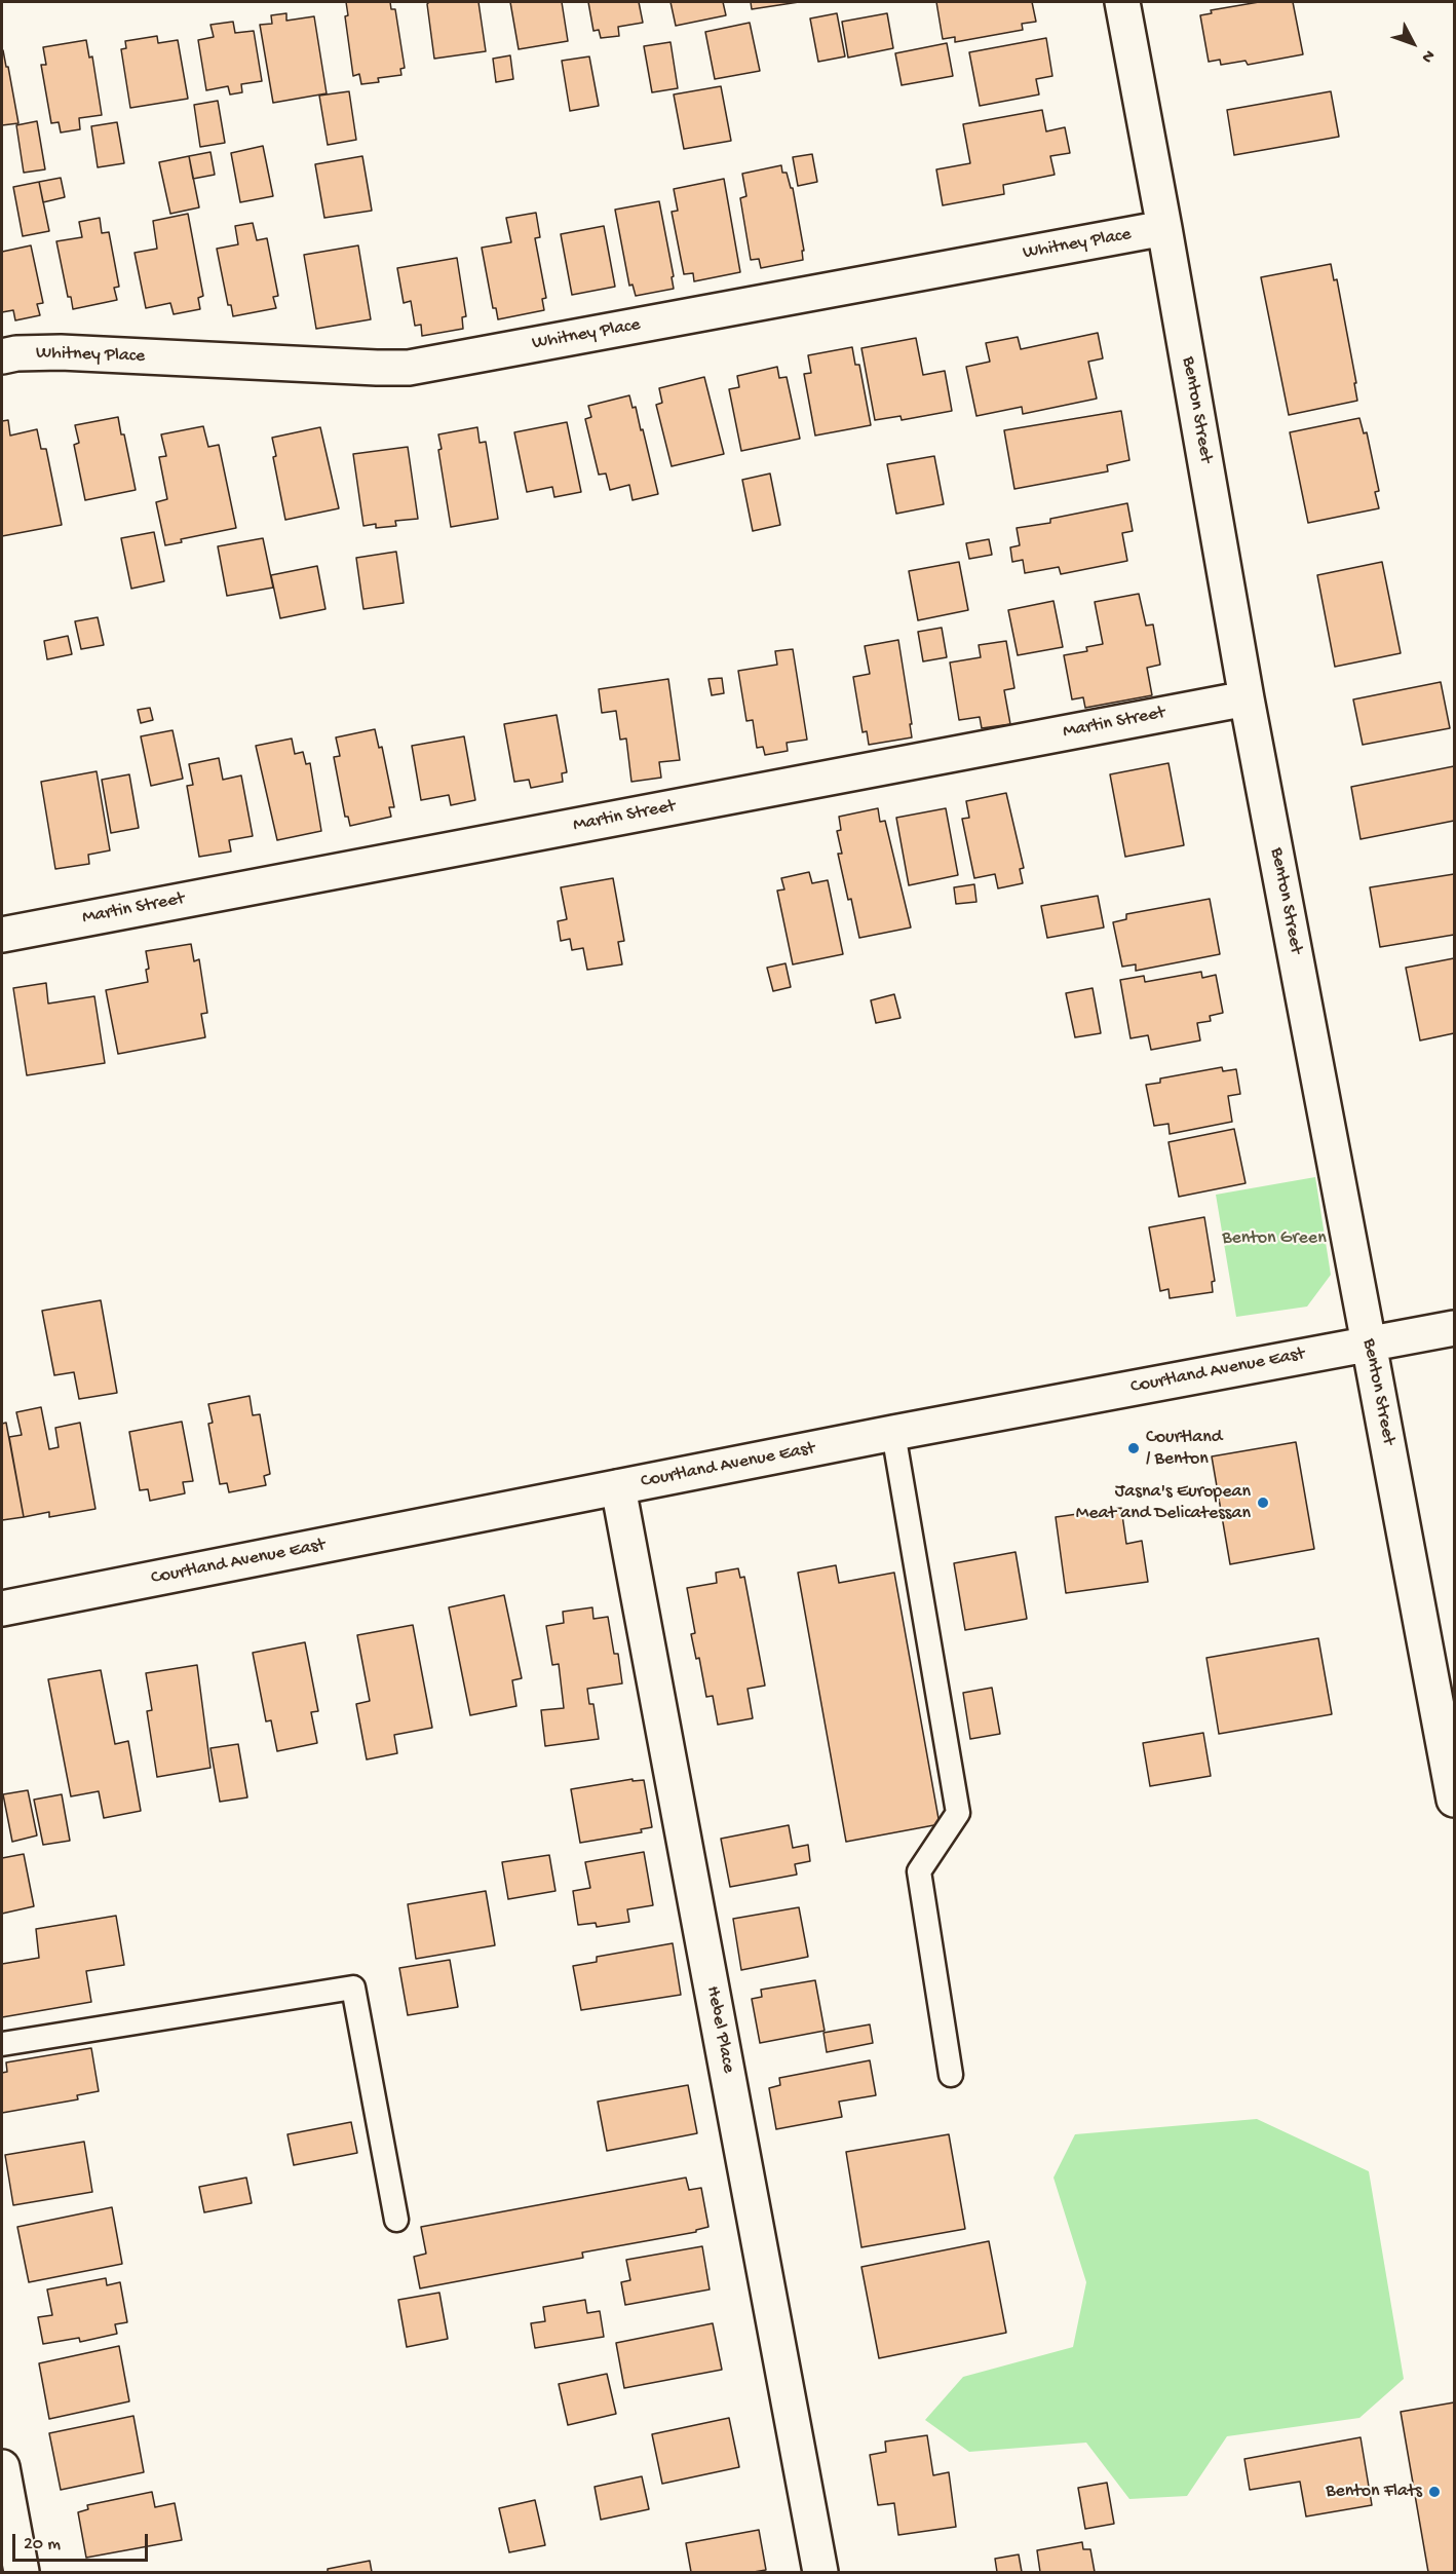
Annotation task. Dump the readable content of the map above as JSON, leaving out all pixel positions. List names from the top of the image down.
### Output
{
  "streets": {
    "street": [
      "Whitney Place",
      "Benton Street",
      "Martin Street",
      "Courtland Avenue East",
      "Hebel Place"
    ]
  },
  "crossings": [
    ["Whitney Place", "Benton Street"],
    ["Benton Street", "Martin Street"],
    ["Benton Street", "Courtland Avenue East"],
    ["Courtland Avenue East", "Hebel Place"]
  ],
  "parks": ["Benton Green"],
  "places": ["Courtland / Benton", "Jasna's European Meat and Delicatessan", "Benton Flats"],
  "scale_bar": "20 m",
  "north": "bottom right"
}
